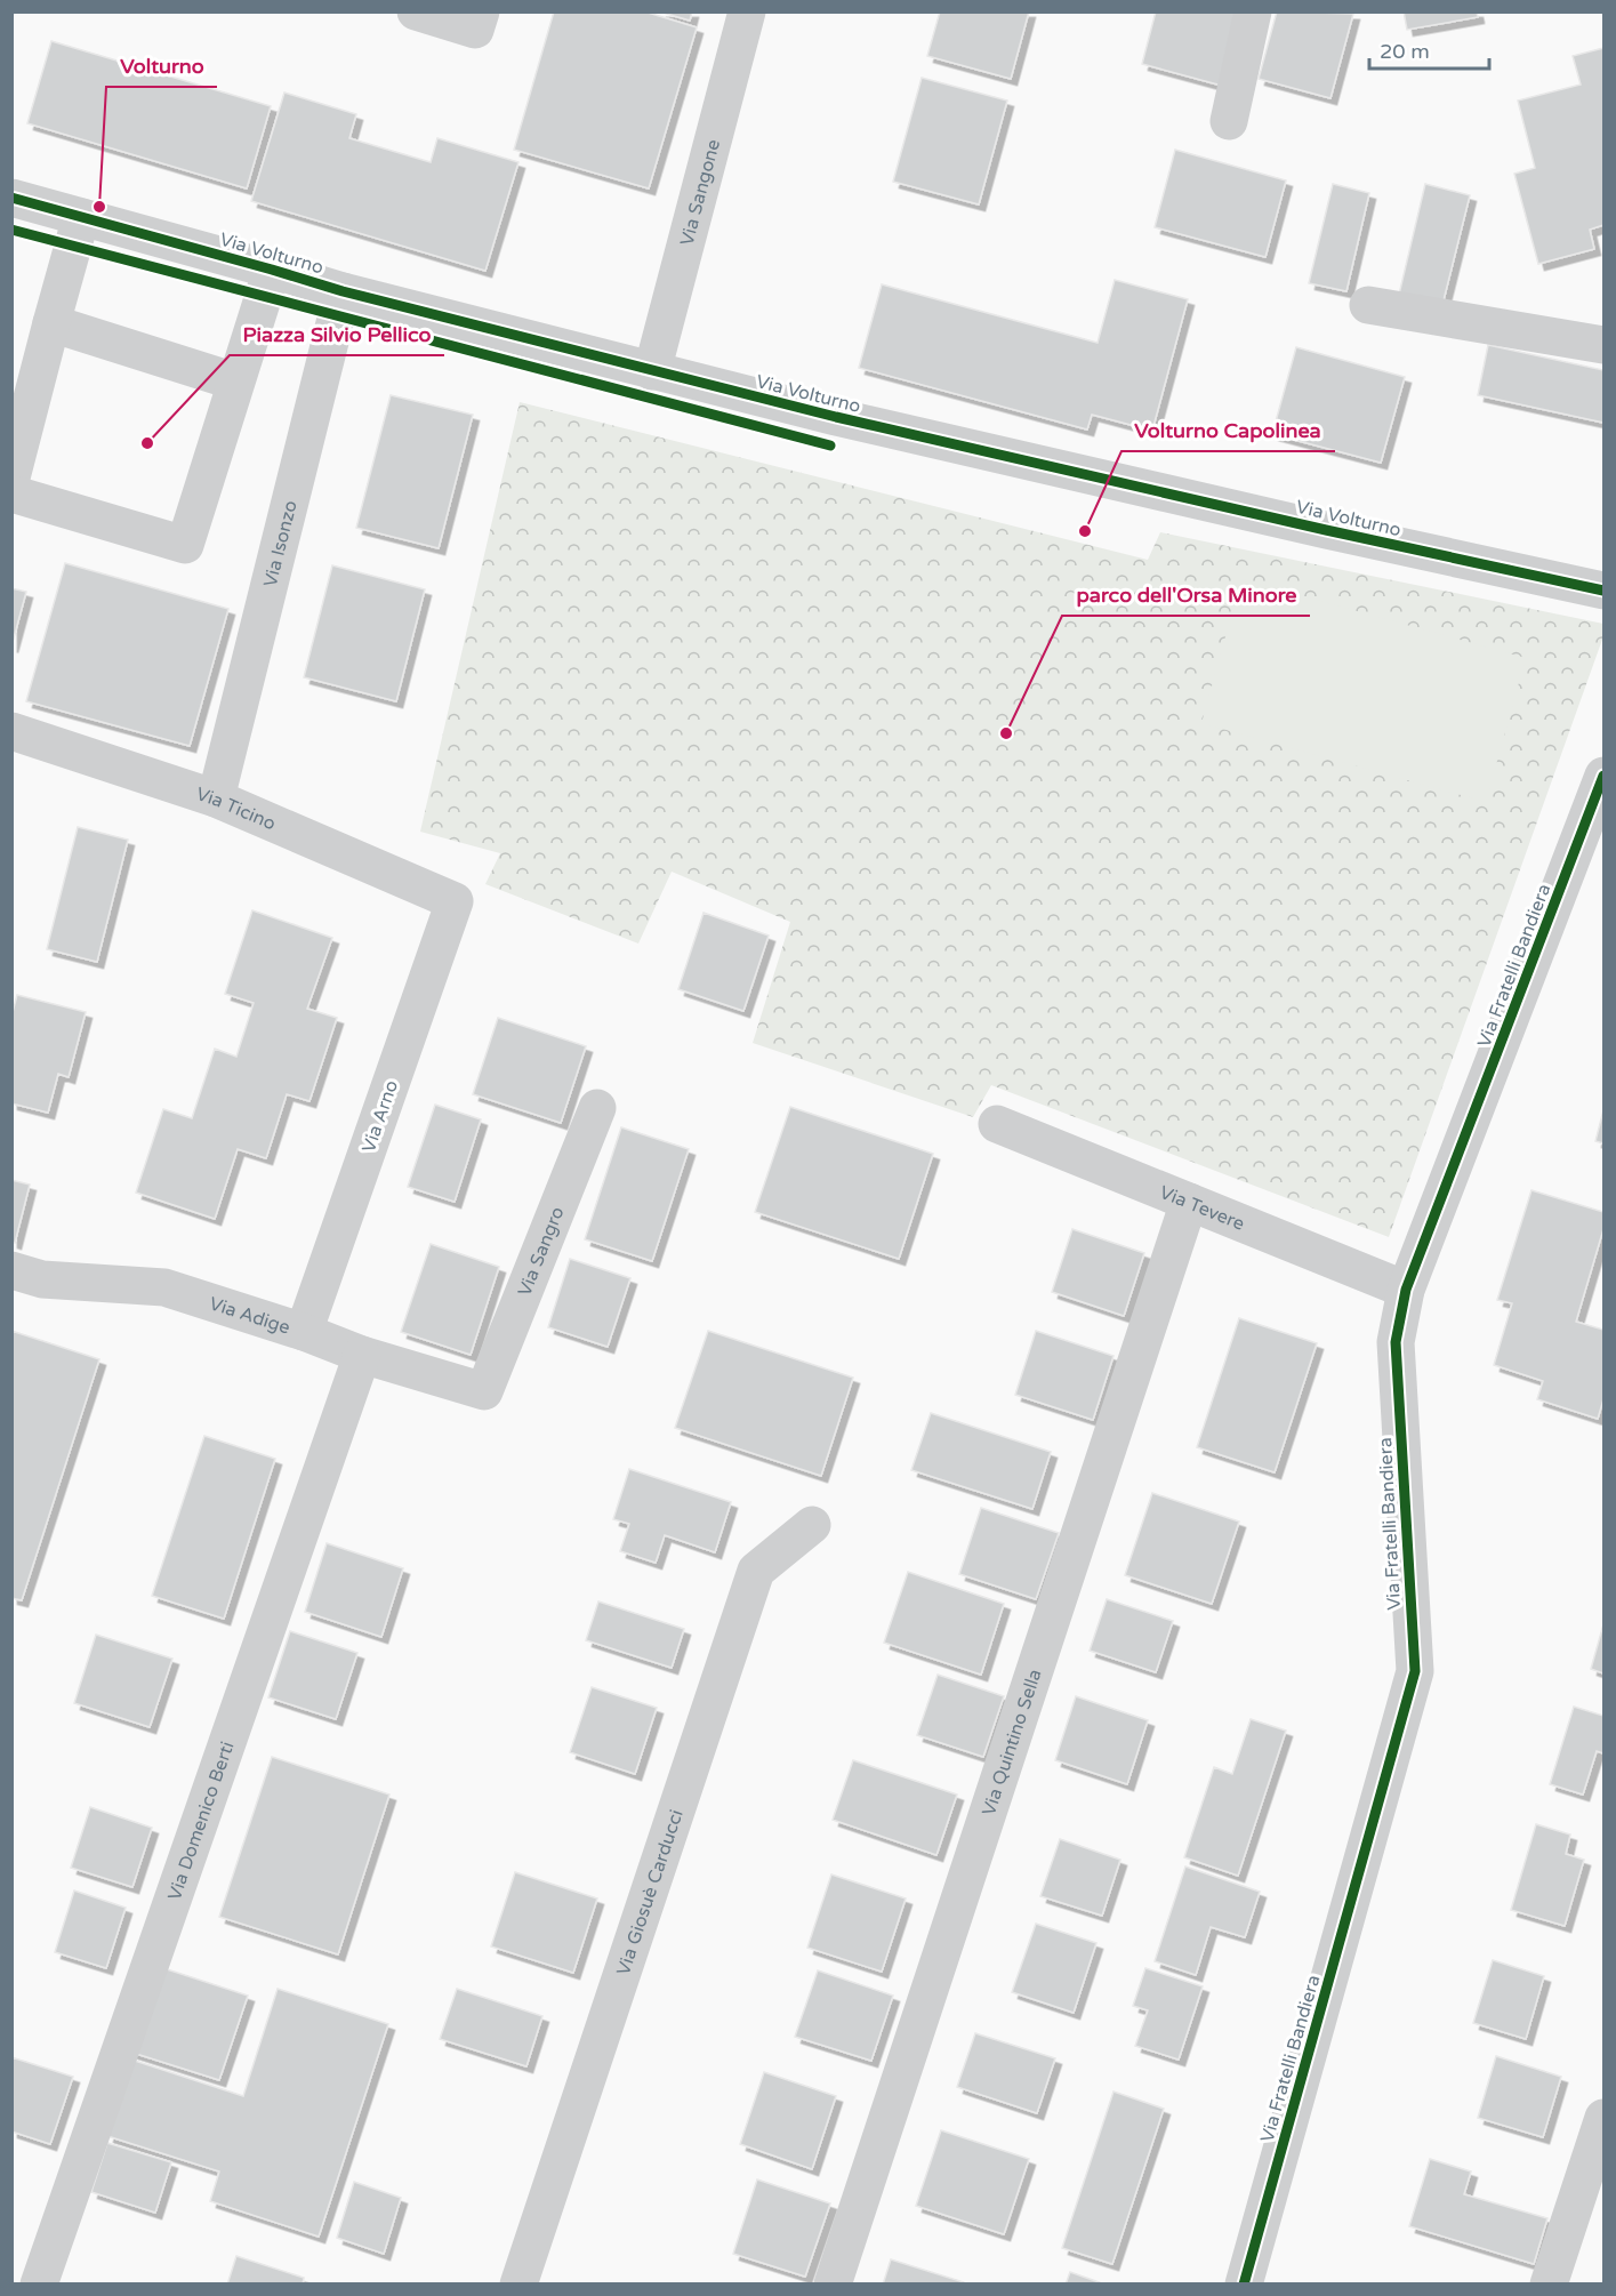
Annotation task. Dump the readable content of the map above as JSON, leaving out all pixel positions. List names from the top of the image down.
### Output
{
  "streets": {
    "street": [
      "Via Sangone",
      "Via Volturno",
      "Via Isonzo",
      "Via Ticino",
      "Via Fratelli Bandiera",
      "Via Arno",
      "Via Tevere",
      "Via Sangro",
      "Via Adige",
      "Via Quintino Sella",
      "Via Domenico Berti",
      "Via Giosuè Carducci"
    ]
  },
  "crossings": [
    ["Via Sangone", "Via Volturno"],
    ["Via Volturno", "Via Isonzo"],
    ["Via Isonzo", "Via Ticino"],
    ["Via Ticino", "Via Arno"],
    ["Via Fratelli Bandiera", "Via Tevere"],
    ["Via Arno", "Via Adige"],
    ["Via Tevere", "Via Quintino Sella"],
    ["Via Sangro", "Via Adige"],
    ["Via Adige", "Via Domenico Berti"]
  ],
  "places": [
    "Volturno",
    "Piazza Silvio Pellico",
    "Volturno Capolinea",
    "parco dell'Orsa Minore"
  ],
  "scale_bar": "20 m"
}
